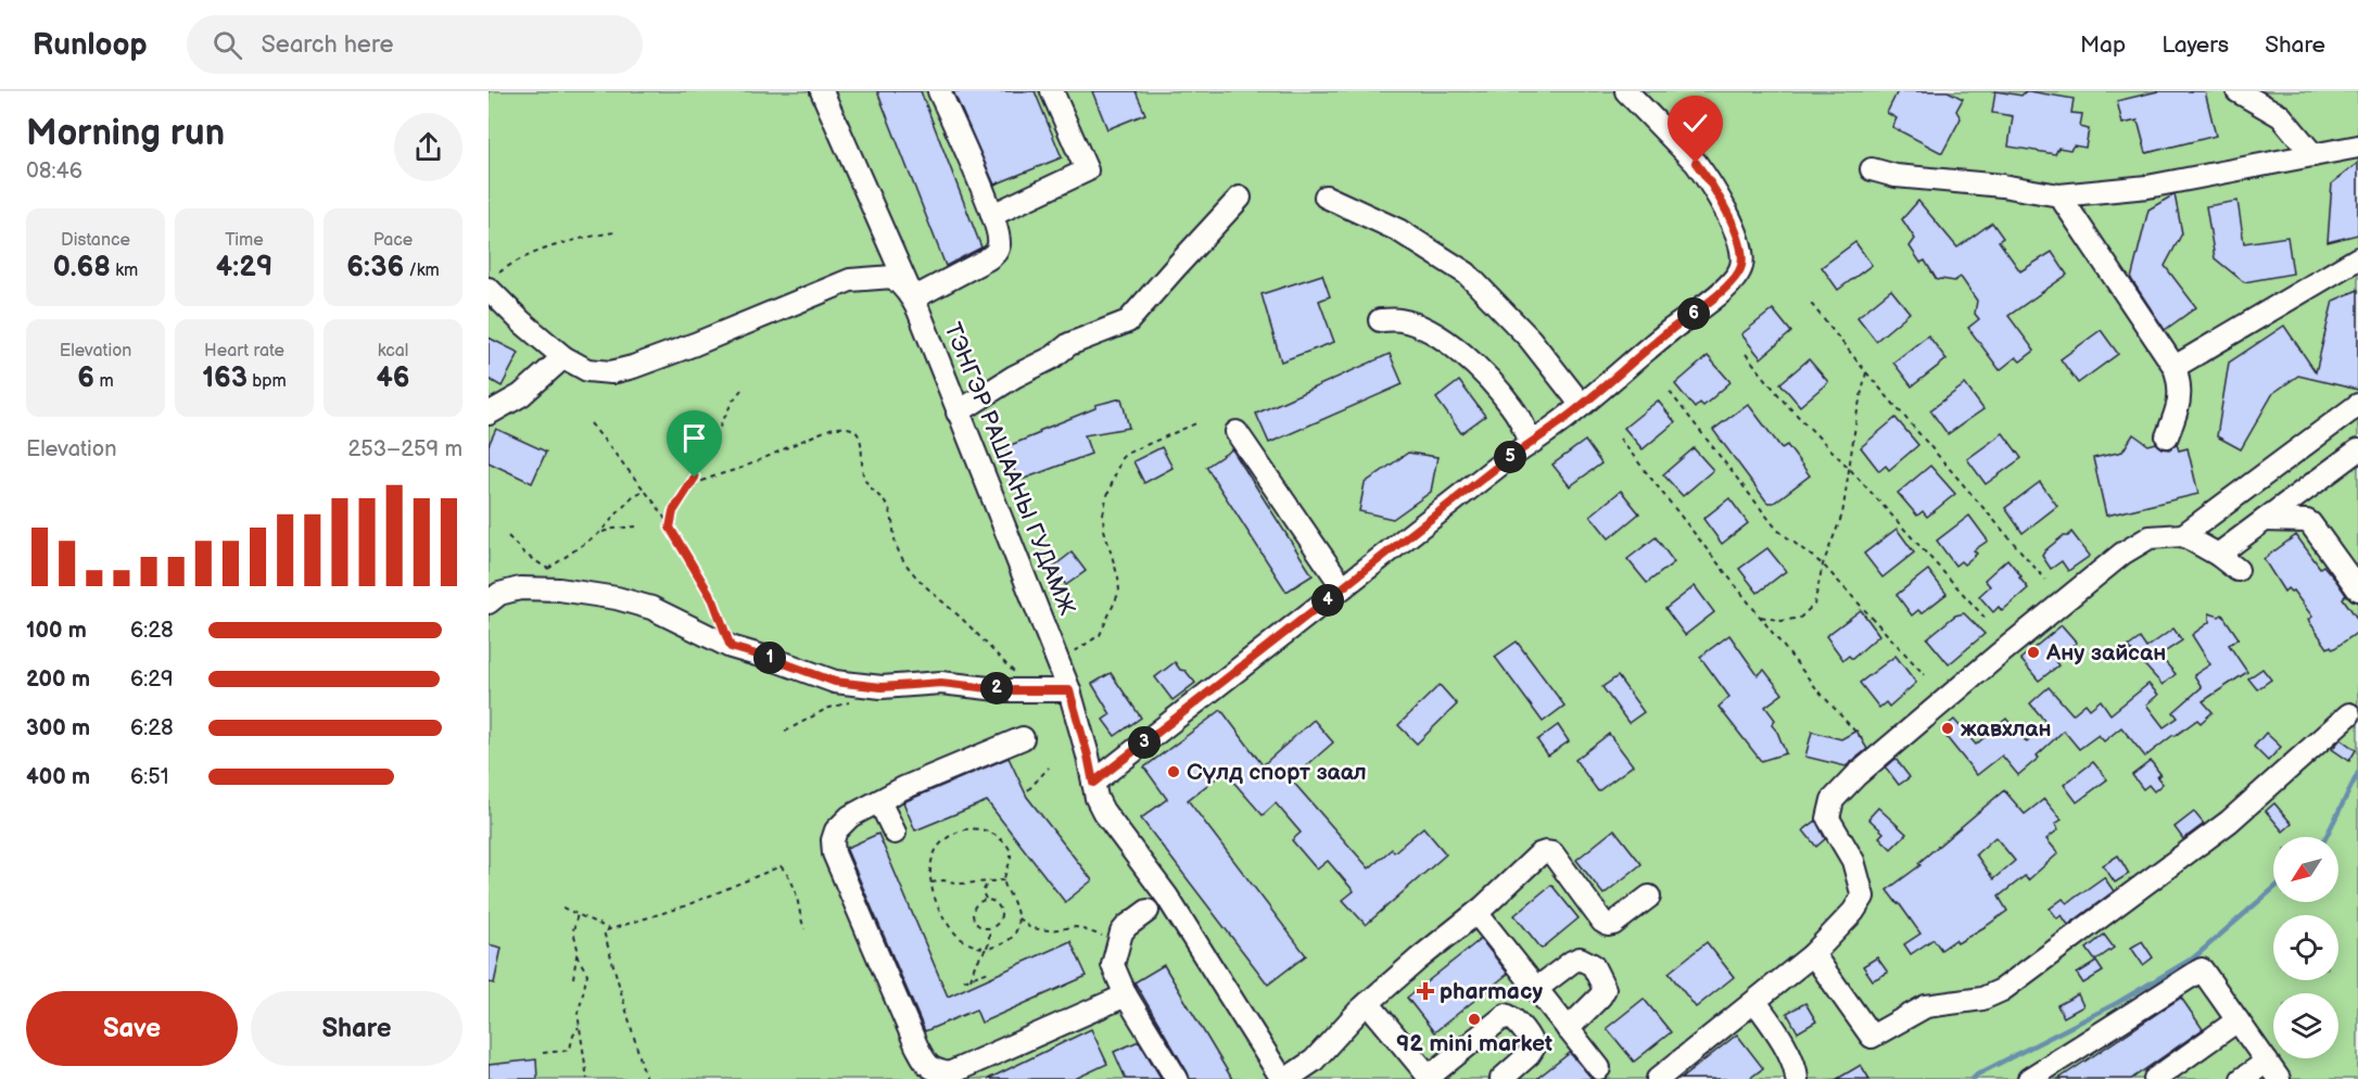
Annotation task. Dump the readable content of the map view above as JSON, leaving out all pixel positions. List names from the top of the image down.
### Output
{
  "streets": {
    "street": ["ТЭНГЭР РАШААНЫ ГУДАМЖ"]
  },
  "places": {
    "other": [
      "Ану зайсан",
      "жавхлан",
      "Сүлд спорт заал",
      "92 mini market"
    ],
    "health": ["pharmacy"]
  },
  "north": "bottom left",
  "page": {
    "header": "Runloop",
    "search": "Search here",
    "nav": ["Map", "Layers", "Share"],
    "heading": ["Morning run", "08:46"],
    "stats": [
      ["Distance", "0.68 km"],
      ["Time", "4:29"],
      ["Pace", "6:36 /km"],
      ["Elevation", "6 m"],
      ["Heart rate", "163 bpm"],
      ["kcal", "46"]
    ],
    "pins": [
      "6",
      "5",
      "4",
      "1",
      "2",
      "3"
    ],
    "chart": ["Elevation", "253–259 m"],
    "list": [
      {
        "name": "100 m",
        "note": "6:28"
      },
      {
        "name": "200 m",
        "note": "6:29"
      },
      {
        "name": "300 m",
        "note": "6:28"
      },
      {
        "name": "400 m",
        "note": "6:51"
      }
    ],
    "buttons": ["Save", "Share"]
  }
}
